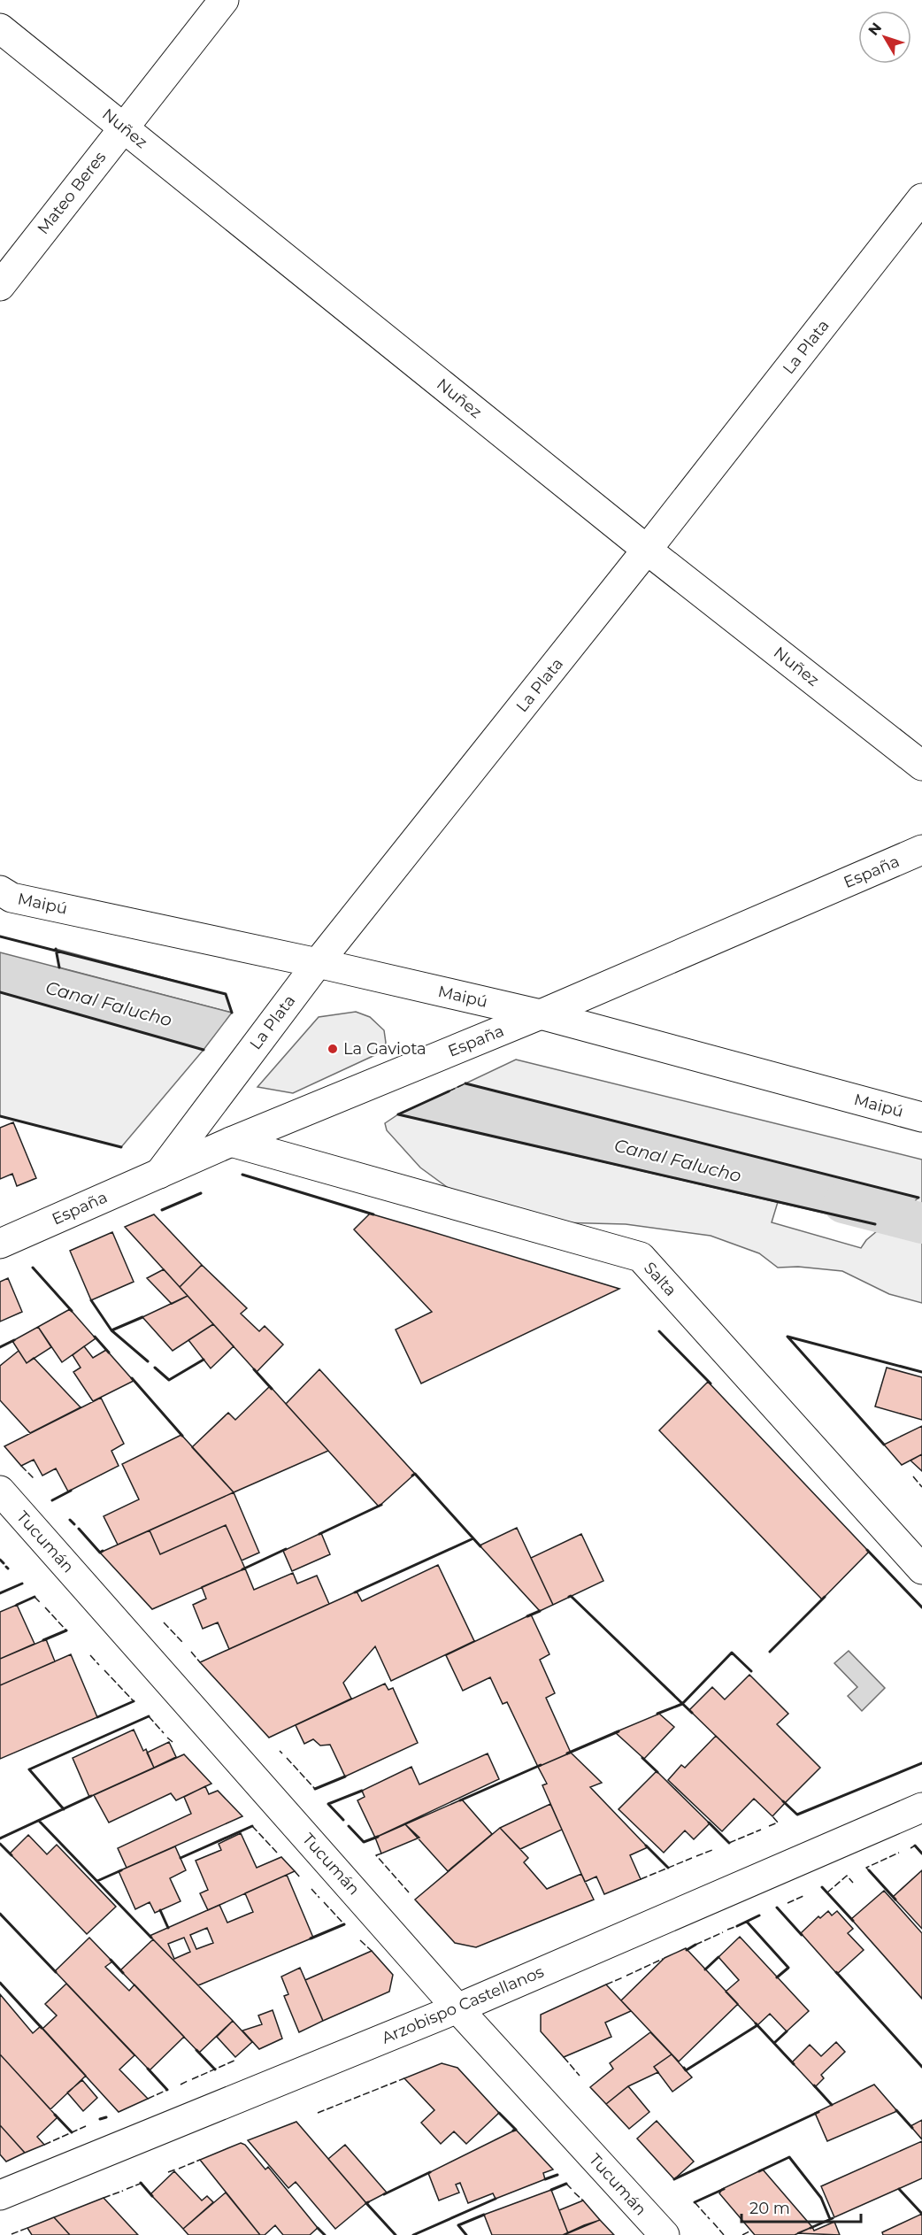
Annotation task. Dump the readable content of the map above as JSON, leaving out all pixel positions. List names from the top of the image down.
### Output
{
  "streets": {
    "street": [
      "Nuñez",
      "Mateo Beres",
      "La Plata",
      "España",
      "Maipú",
      "Salta",
      "Tucumán",
      "Arzobispo Castellanos"
    ]
  },
  "crossings": [
    ["Nuñez", "Mateo Beres"],
    ["Nuñez", "La Plata"],
    ["La Plata", "España"],
    ["La Plata", "Maipú"],
    ["España", "Maipú"],
    ["España", "Salta"],
    ["Tucumán", "Arzobispo Castellanos"]
  ],
  "water": ["Canal Falucho"],
  "places": ["La Gaviota"],
  "scale_bar": "20 m",
  "north": "top left"
}
